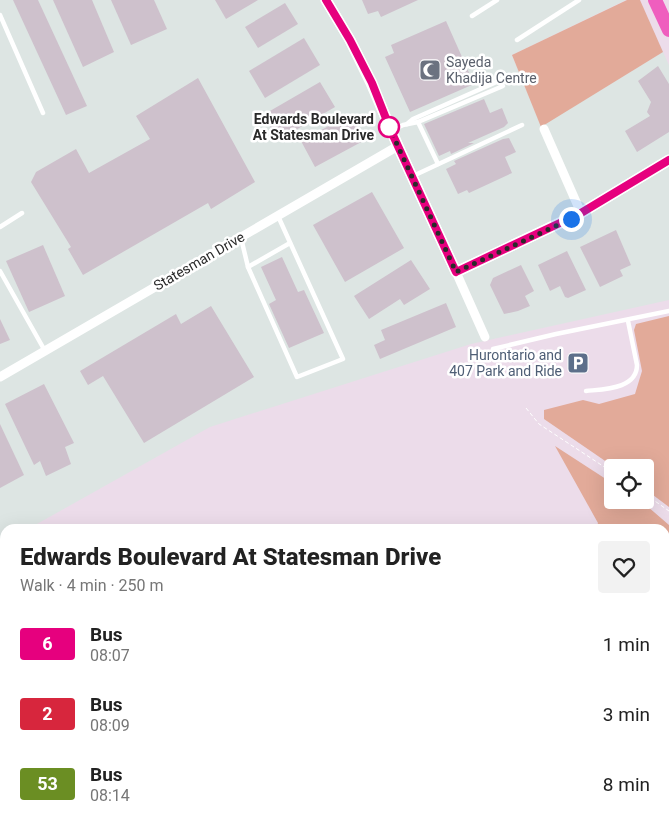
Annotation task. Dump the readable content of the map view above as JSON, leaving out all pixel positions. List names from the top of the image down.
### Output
{
  "streets": {
    "street": ["Statesman Drive"]
  },
  "places": {
    "mosque": ["Sayeda Khadija Centre"],
    "other": ["Edwards Boulevard At Statesman Drive"],
    "parking": ["Hurontario and 407 Park and Ride"]
  },
  "lines": ["bus line 6"],
  "page": {
    "heading": ["Edwards Boulevard At Statesman Drive", "Walk · 4 min · 250 m"],
    "list": [
      {
        "mark": "6",
        "name": "Bus",
        "note": "08:07",
        "value": "1 min"
      },
      {
        "mark": "2",
        "name": "Bus",
        "note": "08:09",
        "value": "3 min"
      },
      {
        "mark": "53",
        "name": "Bus",
        "note": "08:14",
        "value": "8 min"
      }
    ]
  }
}
